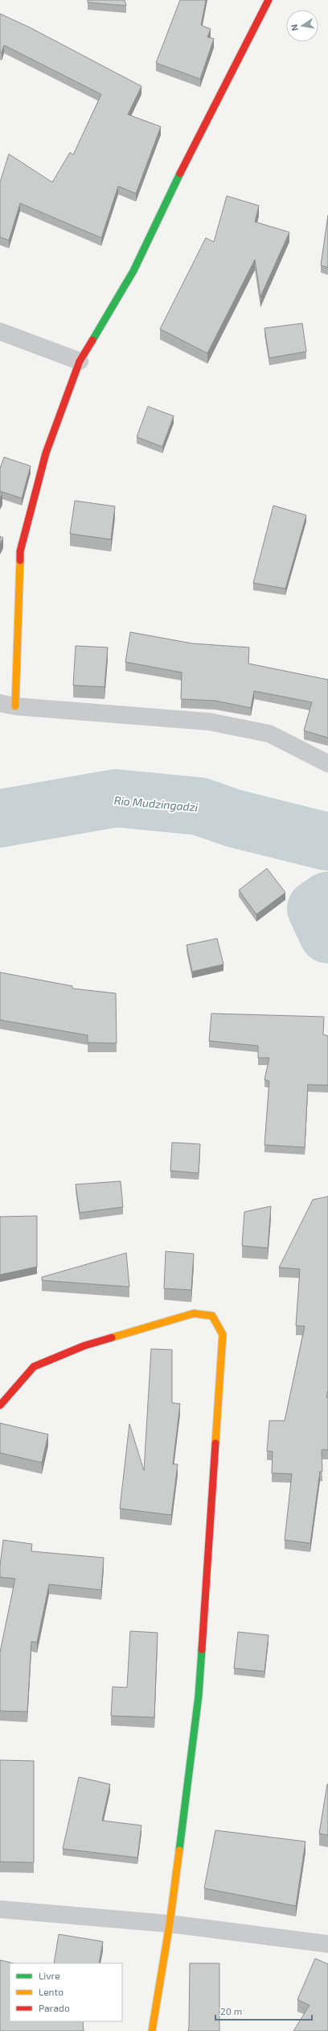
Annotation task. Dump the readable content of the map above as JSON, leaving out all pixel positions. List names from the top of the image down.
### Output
{
  "water": ["Rio Mudzingadzi"],
  "legend": ["Livre", "Lento", "Parado"],
  "scale_bar": "20 m",
  "north": "left"
}
